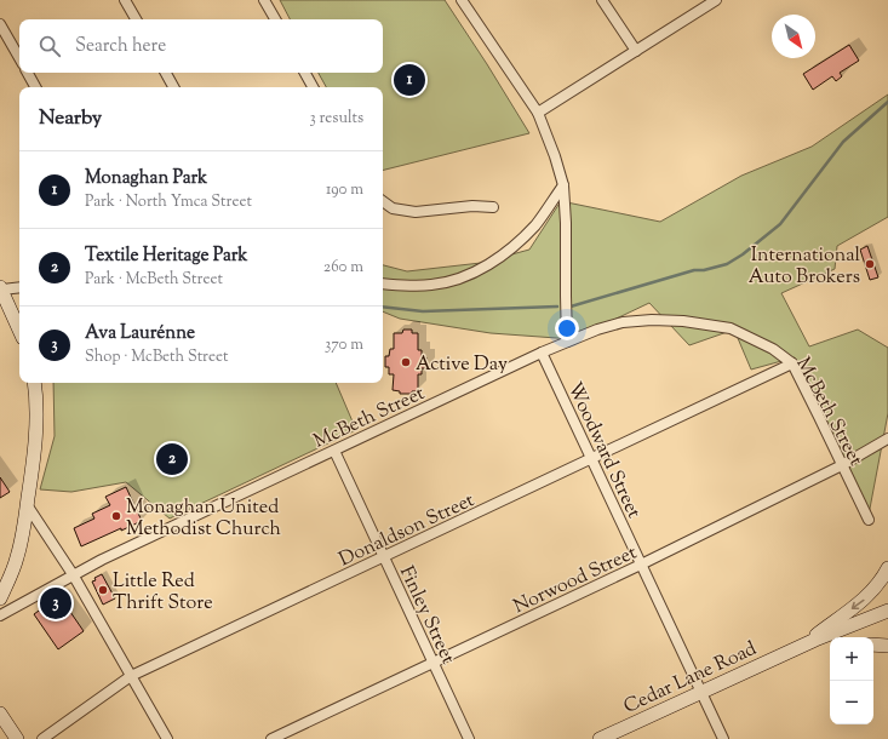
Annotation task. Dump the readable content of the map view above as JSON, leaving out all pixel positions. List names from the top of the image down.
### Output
{
  "streets": {
    "main road": ["Cedar Lane Road"],
    "street": [
      "McBeth Street",
      "Woodward Street",
      "Donaldson Street",
      "Norwood Street",
      "Finley Street"
    ]
  },
  "crossings": [
    ["McBeth Street", "Woodward Street"],
    ["McBeth Street", "Donaldson Street"],
    ["McBeth Street", "Norwood Street"],
    ["McBeth Street", "Finley Street"],
    ["Woodward Street", "Donaldson Street"],
    ["Woodward Street", "Norwood Street"],
    ["Woodward Street", "Cedar Lane Road"],
    ["Donaldson Street", "Finley Street"],
    ["Norwood Street", "Finley Street"]
  ],
  "places": [
    "International Auto Brokers",
    "Active Day",
    "Monaghan United Methodist Church",
    "Little Red Thrift Store"
  ],
  "north": "bottom right",
  "page": {
    "search": "Search here",
    "pins": ["1", "2", "3"],
    "heading": ["Nearby", "3 results"],
    "list": [
      {
        "mark": "1",
        "name": "Monaghan Park",
        "note": "Park · North Ymca Street",
        "value": "190 m"
      },
      {
        "mark": "2",
        "name": "Textile Heritage Park",
        "note": "Park · McBeth Street",
        "value": "260 m"
      },
      {
        "mark": "3",
        "name": "Ava Laurénne",
        "note": "Shop · McBeth Street",
        "value": "370 m"
      }
    ],
    "map_buttons": ["+", "−"]
  }
}
